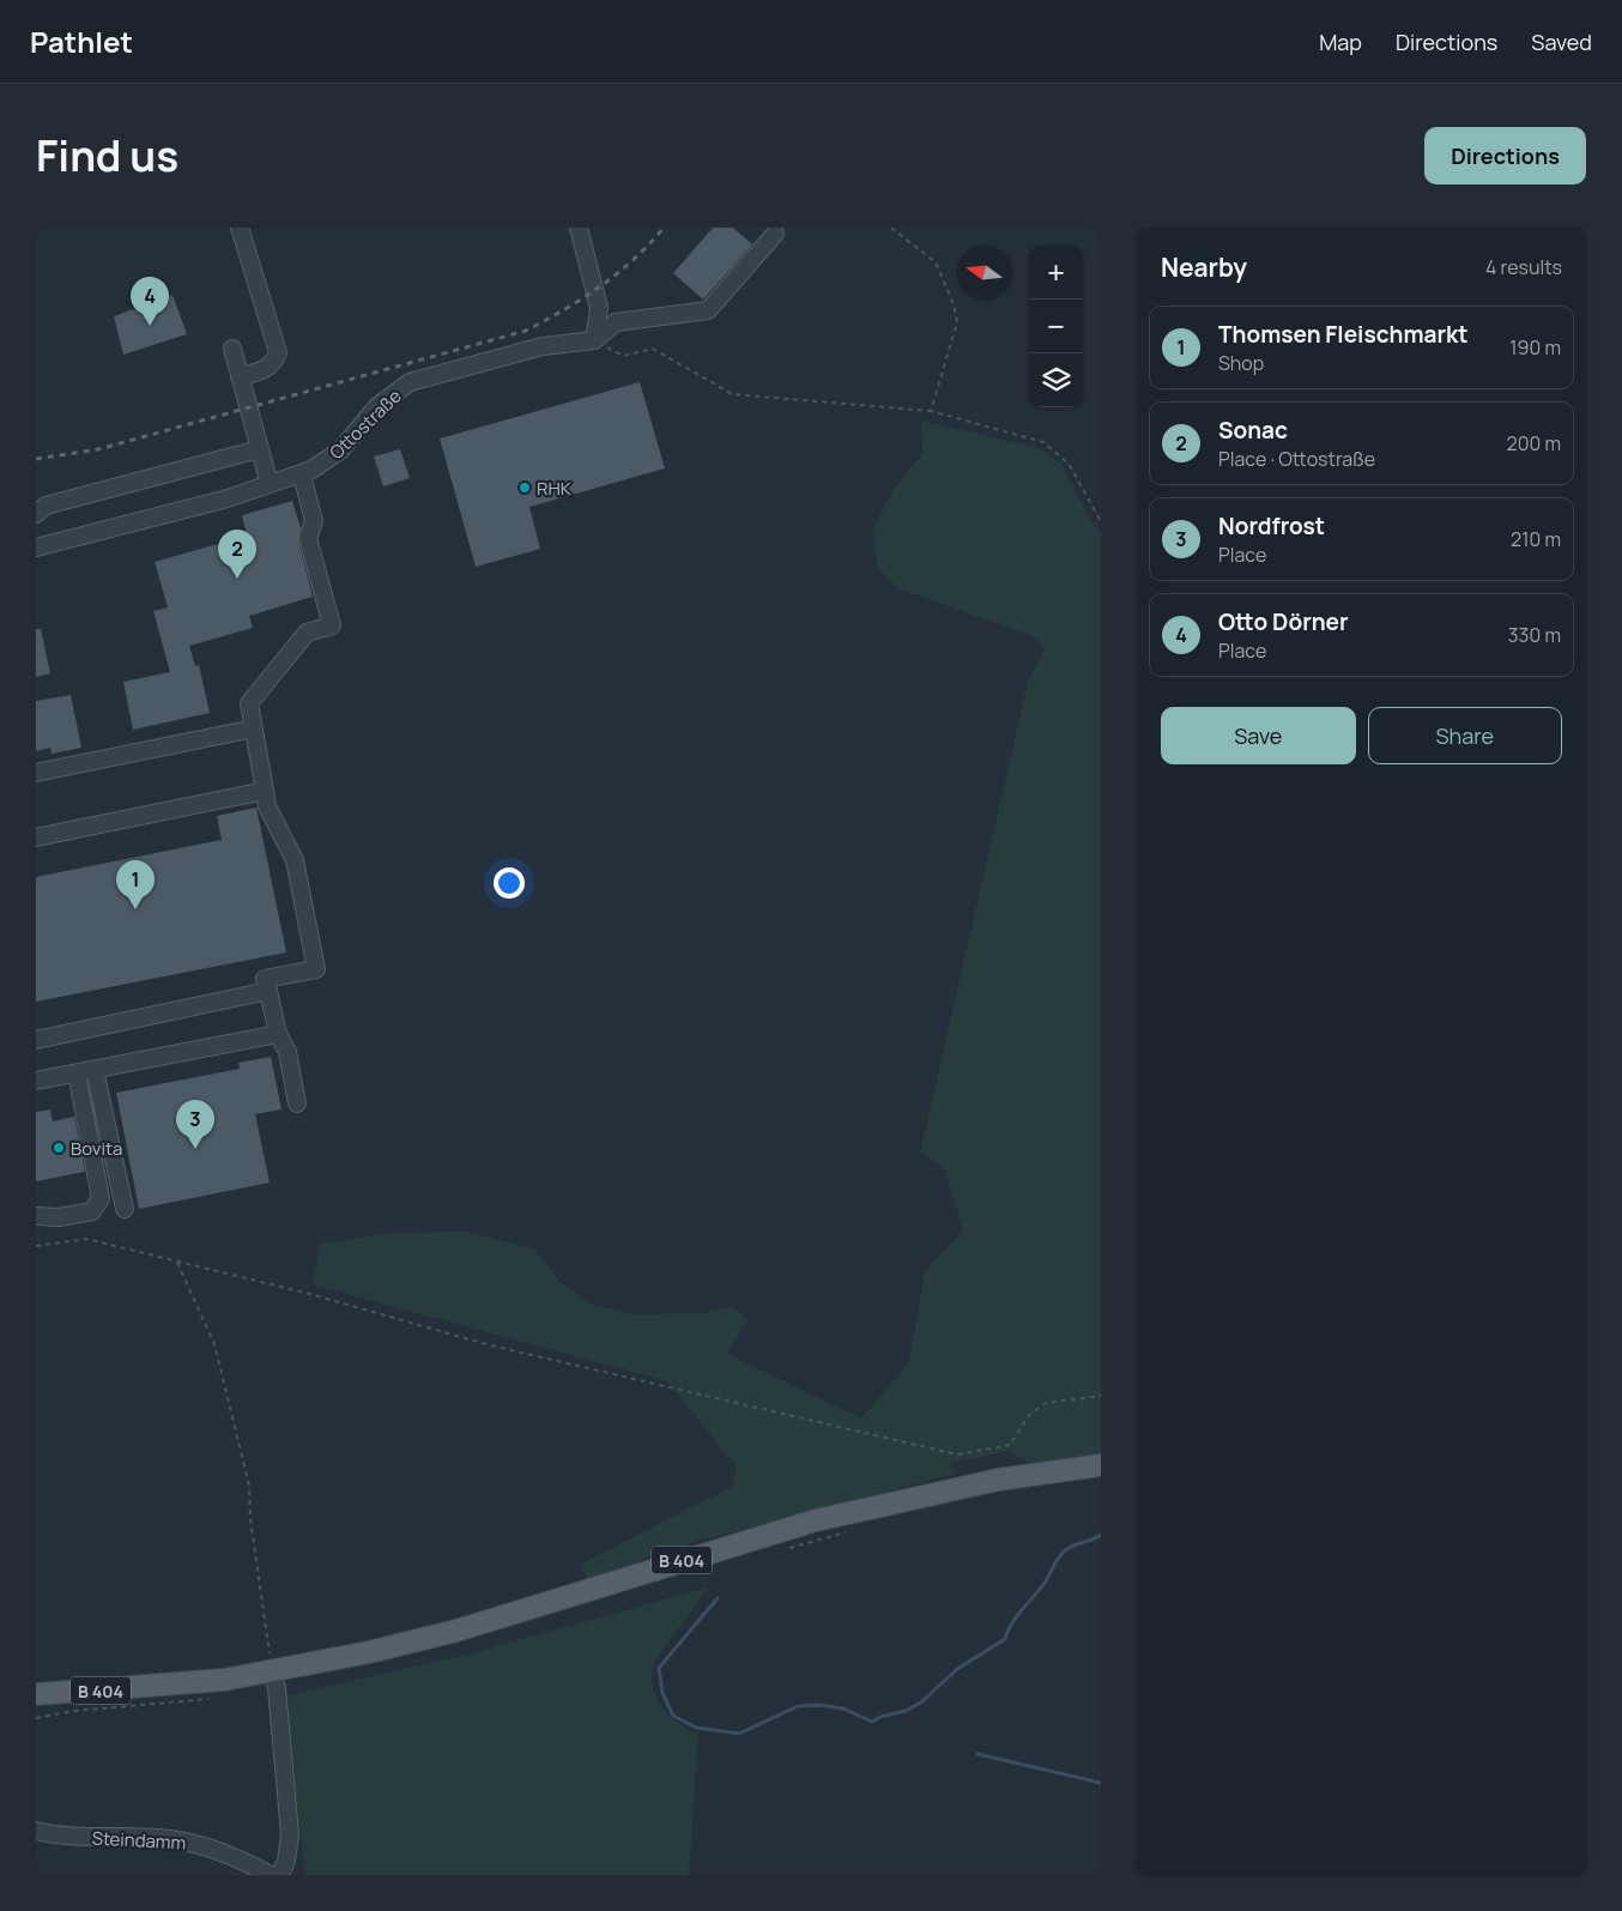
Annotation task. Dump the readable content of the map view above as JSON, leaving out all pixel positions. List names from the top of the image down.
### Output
{
  "streets": {
    "main road": ["B 404"],
    "street": ["Ottostraße", "Steindamm"]
  },
  "places": ["RHK", "Bovita"],
  "north": "left",
  "page": {
    "header": "Pathlet",
    "nav": ["Map", "Directions", "Saved"],
    "title": "Find us",
    "buttons": [
      "Directions",
      ["Save", "Share"]
    ],
    "heading": ["Nearby", "4 results"],
    "map_buttons": ["+", "−"],
    "pins": [
      "4",
      "2",
      "1",
      "3"
    ],
    "list": [
      {
        "mark": "1",
        "name": "Thomsen Fleischmarkt",
        "note": "Shop",
        "value": "190 m"
      },
      {
        "mark": "2",
        "name": "Sonac",
        "note": "Place · Ottostraße",
        "value": "200 m"
      },
      {
        "mark": "3",
        "name": "Nordfrost",
        "note": "Place",
        "value": "210 m"
      },
      {
        "mark": "4",
        "name": "Otto Dörner",
        "note": "Place",
        "value": "330 m"
      }
    ]
  }
}
